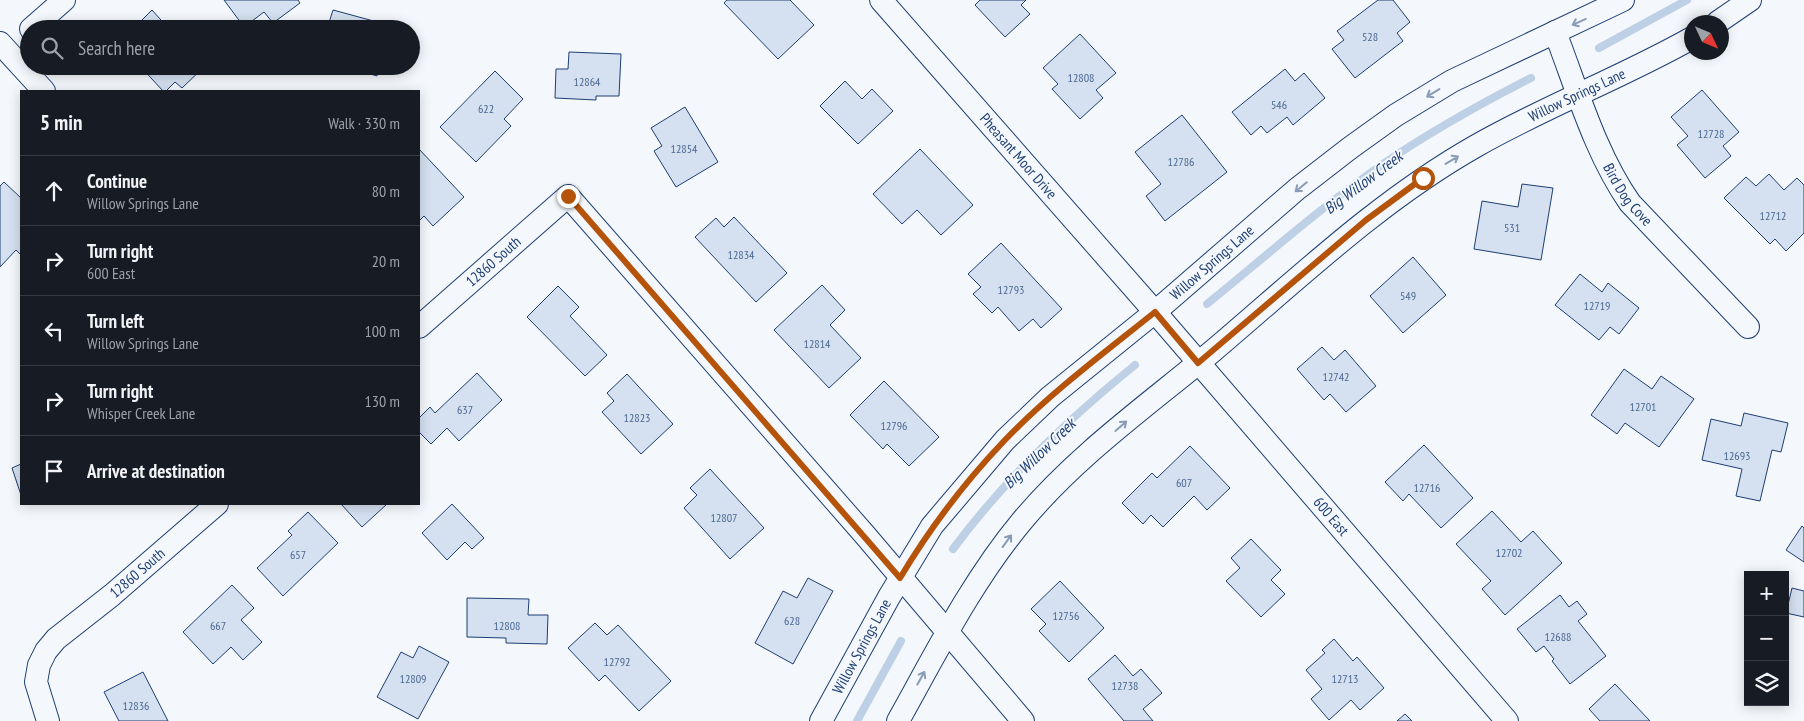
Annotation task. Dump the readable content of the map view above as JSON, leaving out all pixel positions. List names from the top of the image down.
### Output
{
  "streets": {
    "street": [
      "Willow Springs Lane",
      "Pheasant Moor Drive",
      "Bird Dog Cove",
      "12860 South",
      "600 East"
    ]
  },
  "crossings": [
    ["Willow Springs Lane", "Pheasant Moor Drive"],
    ["Willow Springs Lane", "Bird Dog Cove"],
    ["Willow Springs Lane", "12860 South"],
    ["Willow Springs Lane", "600 East"],
    ["Pheasant Moor Drive", "600 East"]
  ],
  "water": ["Big Willow Creek"],
  "house_numbers": [
    "528",
    "12808",
    "12864",
    "546",
    "622",
    "12728",
    "12854",
    "12786",
    "12712",
    "531",
    "12834",
    "12793",
    "549",
    "12719",
    "12814",
    "12742",
    "12701",
    "637",
    "12823",
    "12796",
    "12693",
    "607",
    "12716",
    "12807",
    "12702",
    "657",
    "12756",
    "628",
    "667",
    "12808",
    "12688",
    "12792",
    "12809",
    "12713",
    "12738",
    "12836"
  ],
  "north": "bottom right",
  "page": {
    "search": "Search here",
    "heading": ["5 min", "Walk · 330 m"],
    "list": [
      ["Continue", "Willow Springs Lane", "80 m"],
      ["Turn right", "600 East", "20 m"],
      ["Turn left", "Willow Springs Lane", "100 m"],
      ["Turn right", "Whisper Creek Lane", "130 m"],
      "Arrive at destination"
    ],
    "map_buttons": ["+", "−"]
  }
}
